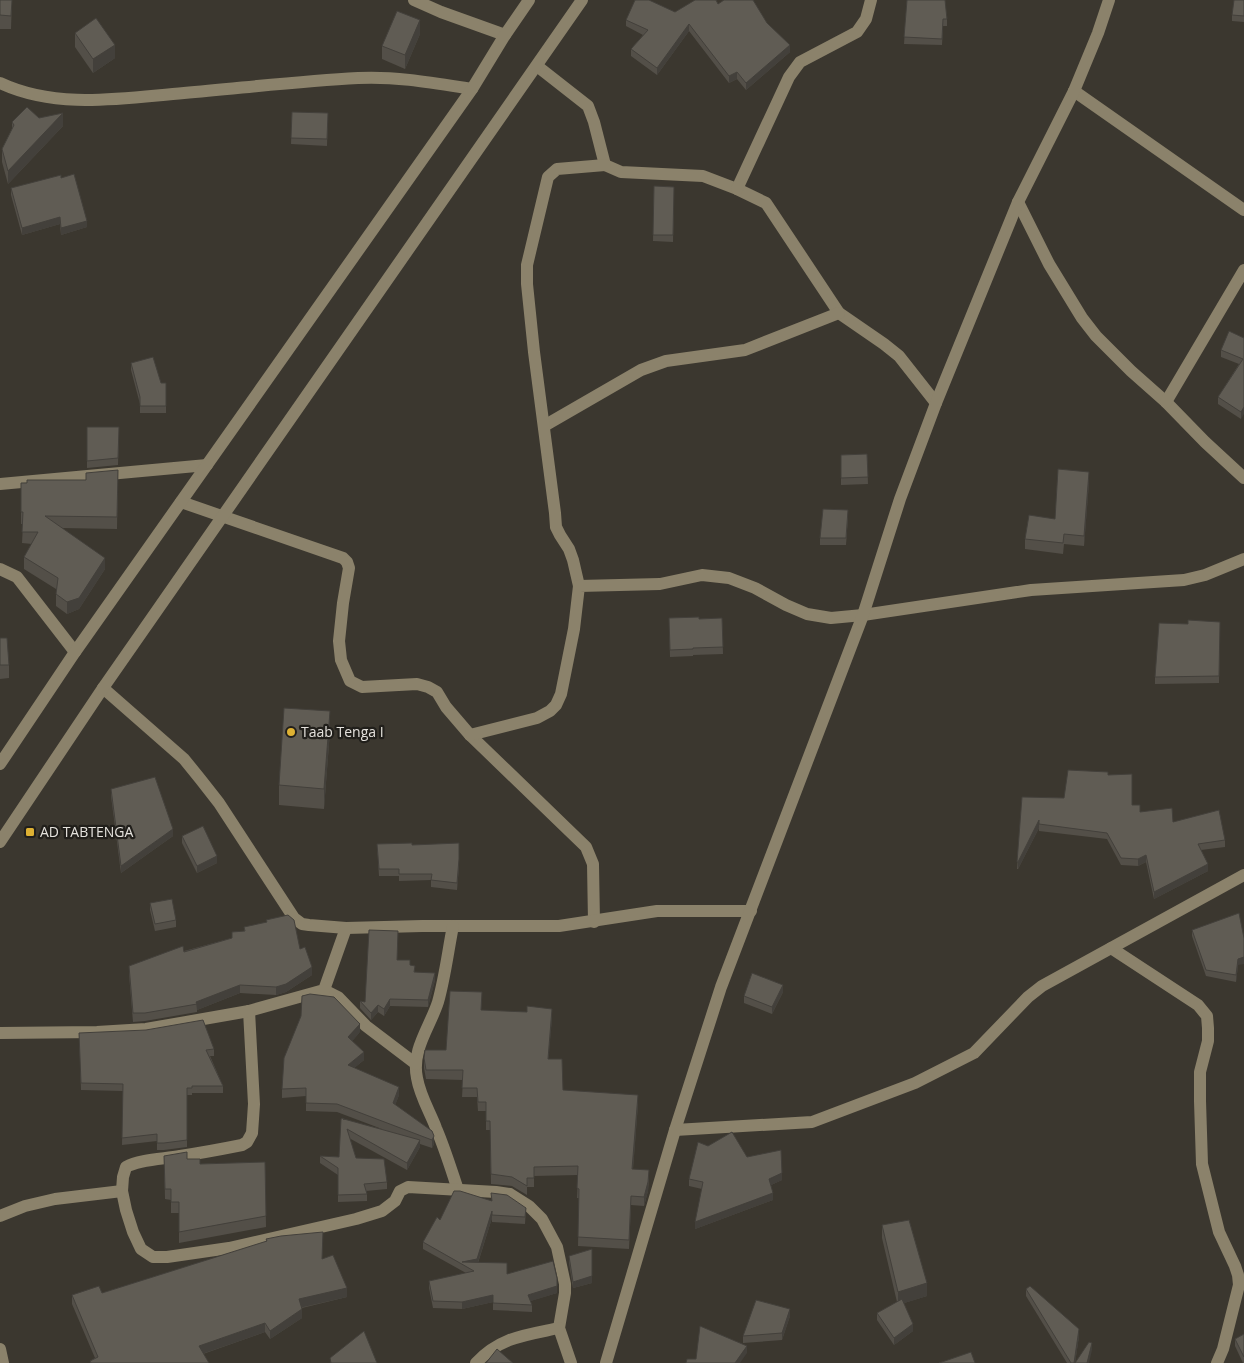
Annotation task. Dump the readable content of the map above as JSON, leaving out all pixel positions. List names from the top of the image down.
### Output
{
  "places": {
    "other": ["Taab Tenga I"],
    "transit": ["AD TABTENGA"]
  }
}
